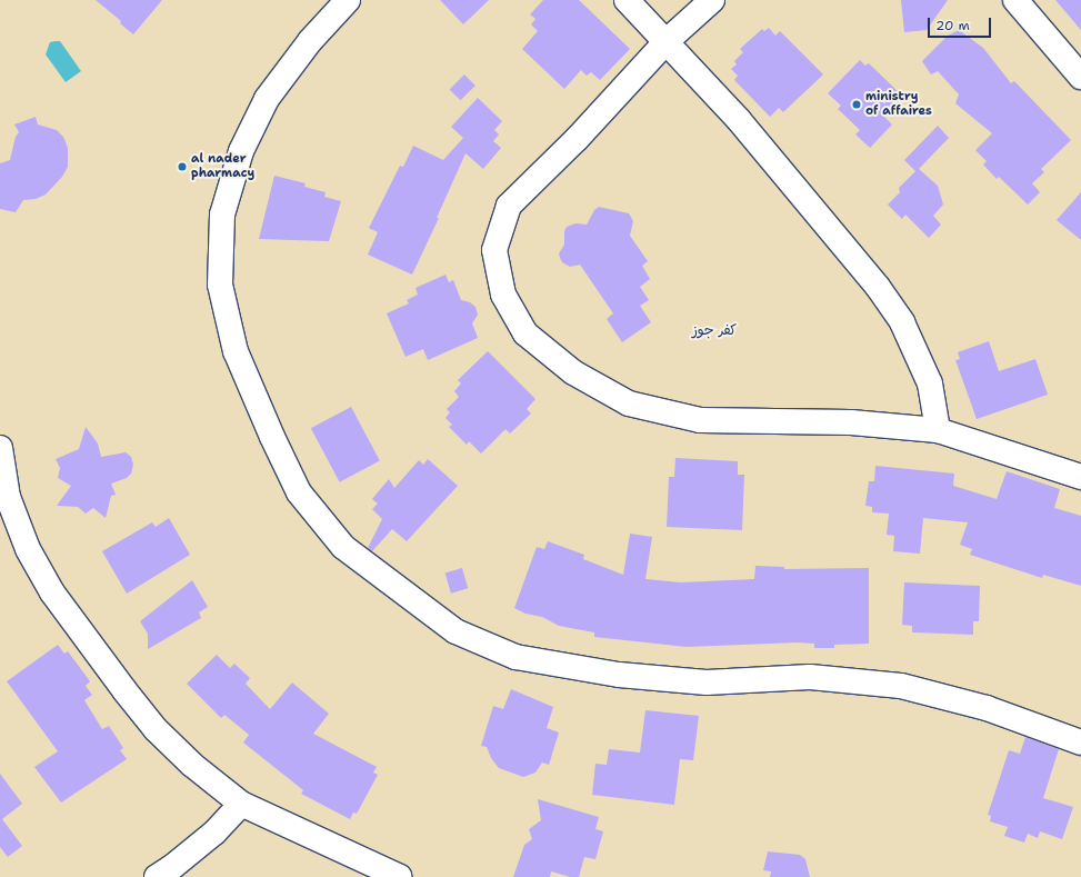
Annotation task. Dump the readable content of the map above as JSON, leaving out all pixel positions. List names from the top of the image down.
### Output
{
  "districts": ["كفر جوز"],
  "places": ["ministry of affaires", "al nader pharmacy"],
  "scale_bar": "20 m"
}
